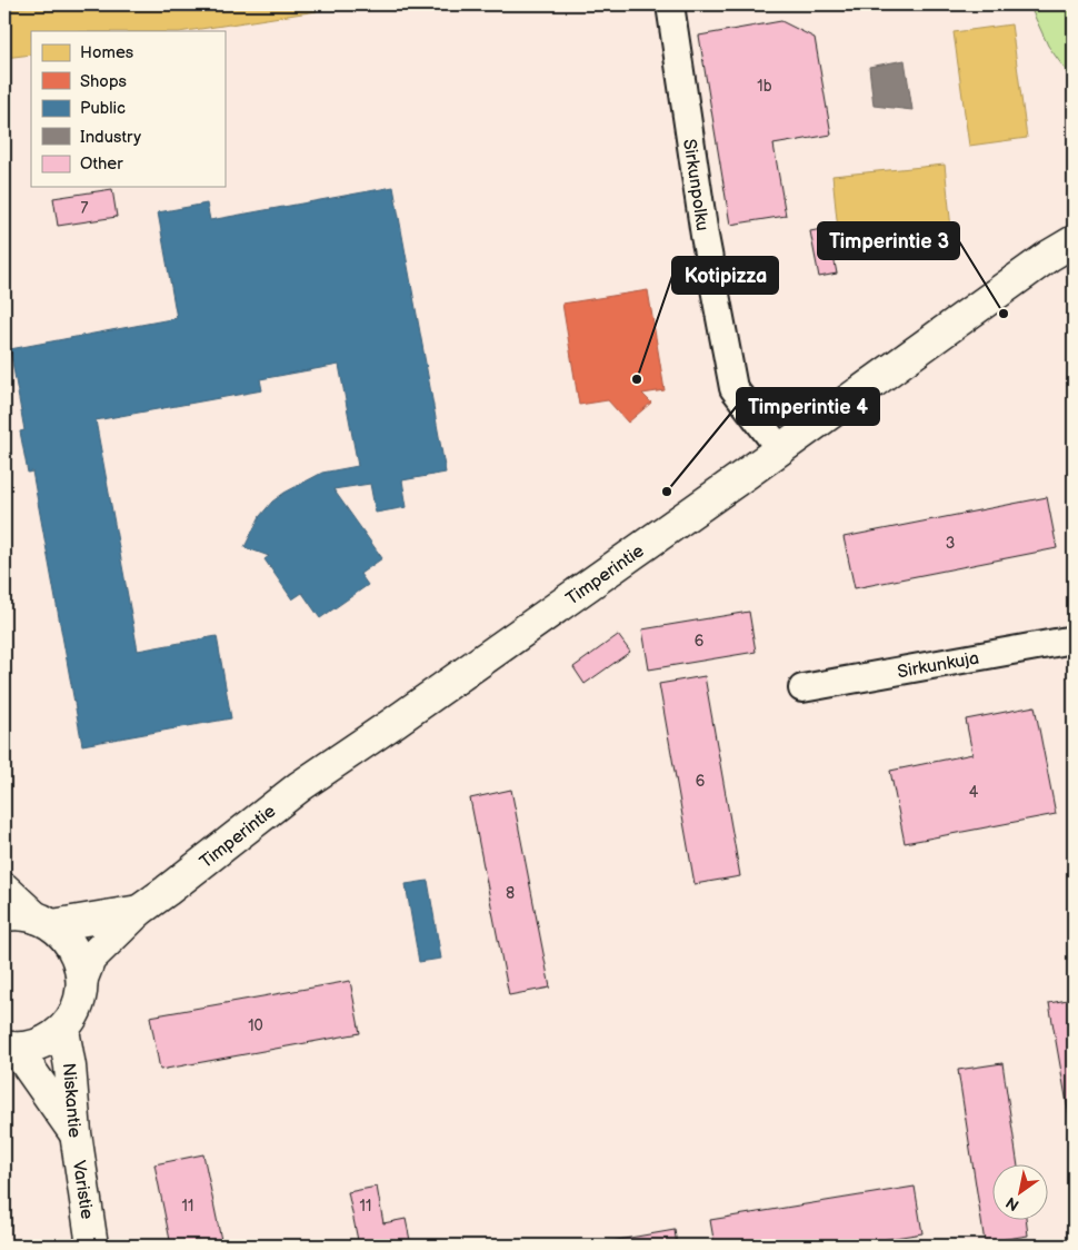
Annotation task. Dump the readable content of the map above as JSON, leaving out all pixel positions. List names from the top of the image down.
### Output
{
  "streets": {
    "street": [
      "Sirkunpolku",
      "Timperintie",
      "Sirkunkuja",
      "Niskantie",
      "Varistie"
    ]
  },
  "crossings": [
    ["Sirkunpolku", "Timperintie"],
    ["Niskantie", "Varistie"]
  ],
  "places": ["Timperintie 3", "Kotipizza", "Timperintie 4"],
  "house_numbers": [
    "1b",
    "7",
    "3",
    "6",
    "6",
    "4",
    "8",
    "10",
    "11",
    "11"
  ],
  "legend": [
    "Homes",
    "Shops",
    "Public",
    "Industry",
    "Other"
  ],
  "north": "bottom left"
}
